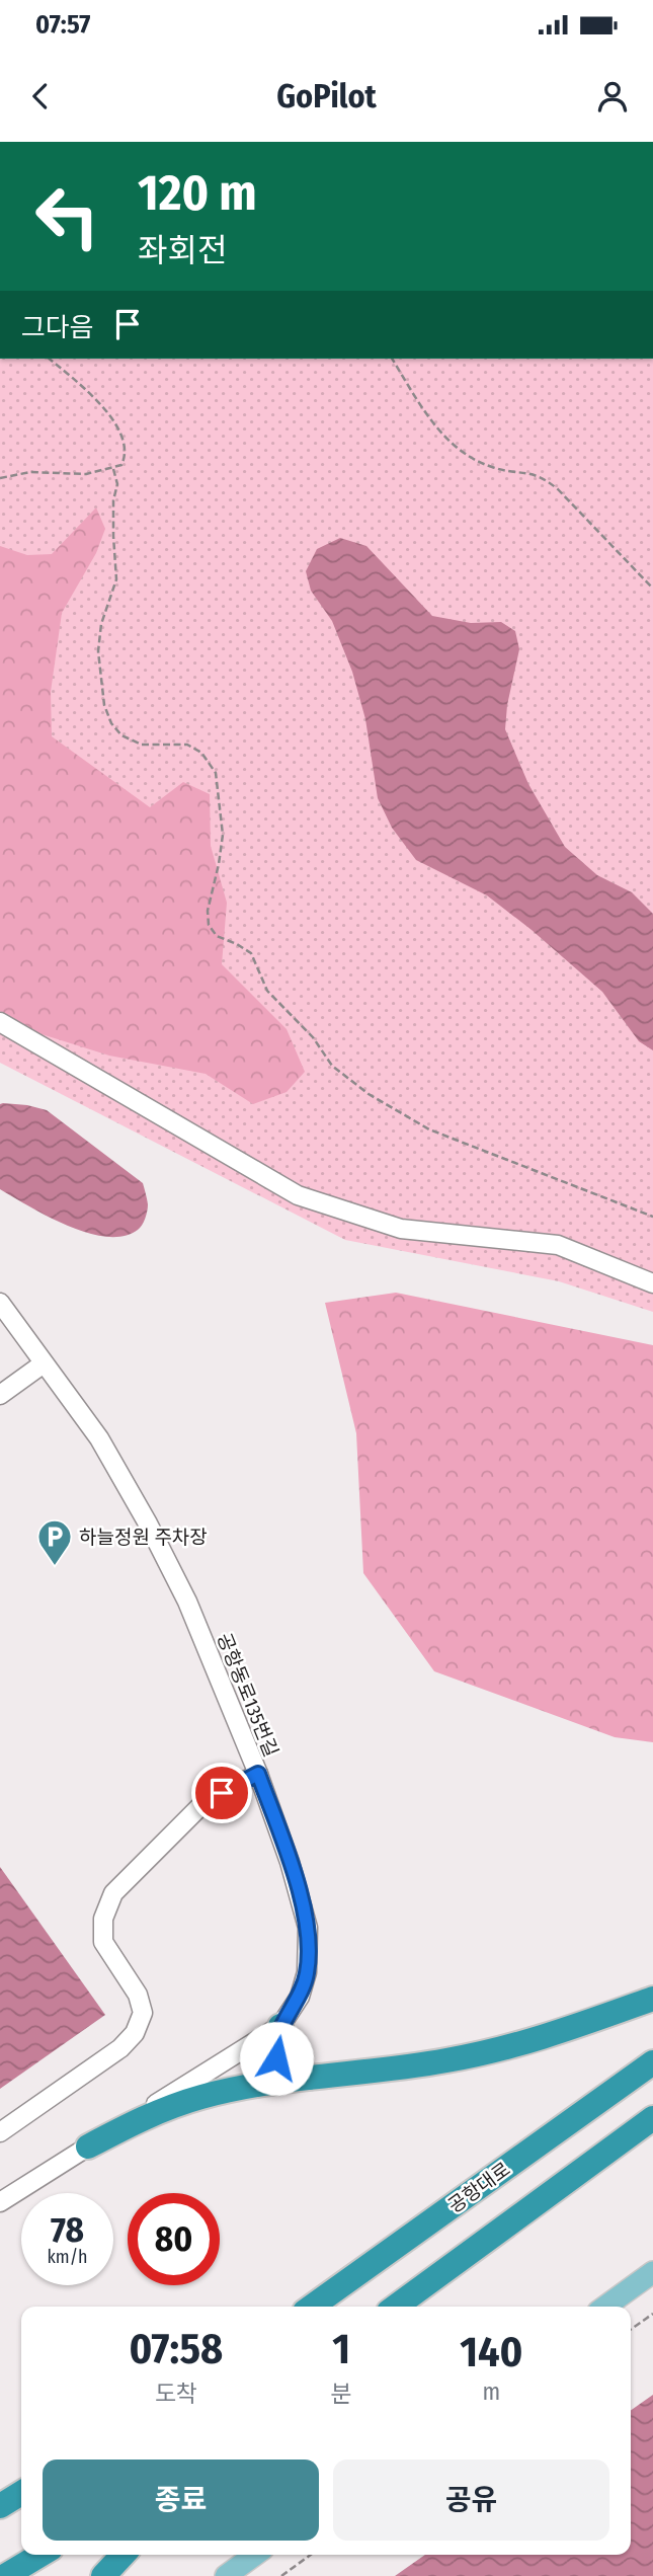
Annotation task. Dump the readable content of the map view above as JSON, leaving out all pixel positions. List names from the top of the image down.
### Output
{
  "streets": {
    "highway": ["공항대로"],
    "street": ["공항동로135번길"]
  },
  "places": {
    "parking": ["하늘정원 주차장"]
  },
  "page": {
    "status": "07:57",
    "header": "GoPilot",
    "turn": ["120 m", "좌회전"],
    "then": "그다음",
    "speed": "78 km/h",
    "limit": "80",
    "eta": [
      "07:58",
      "도착",
      "1",
      "분",
      "140",
      "m"
    ],
    "buttons": ["종료", "공유"]
  }
}
